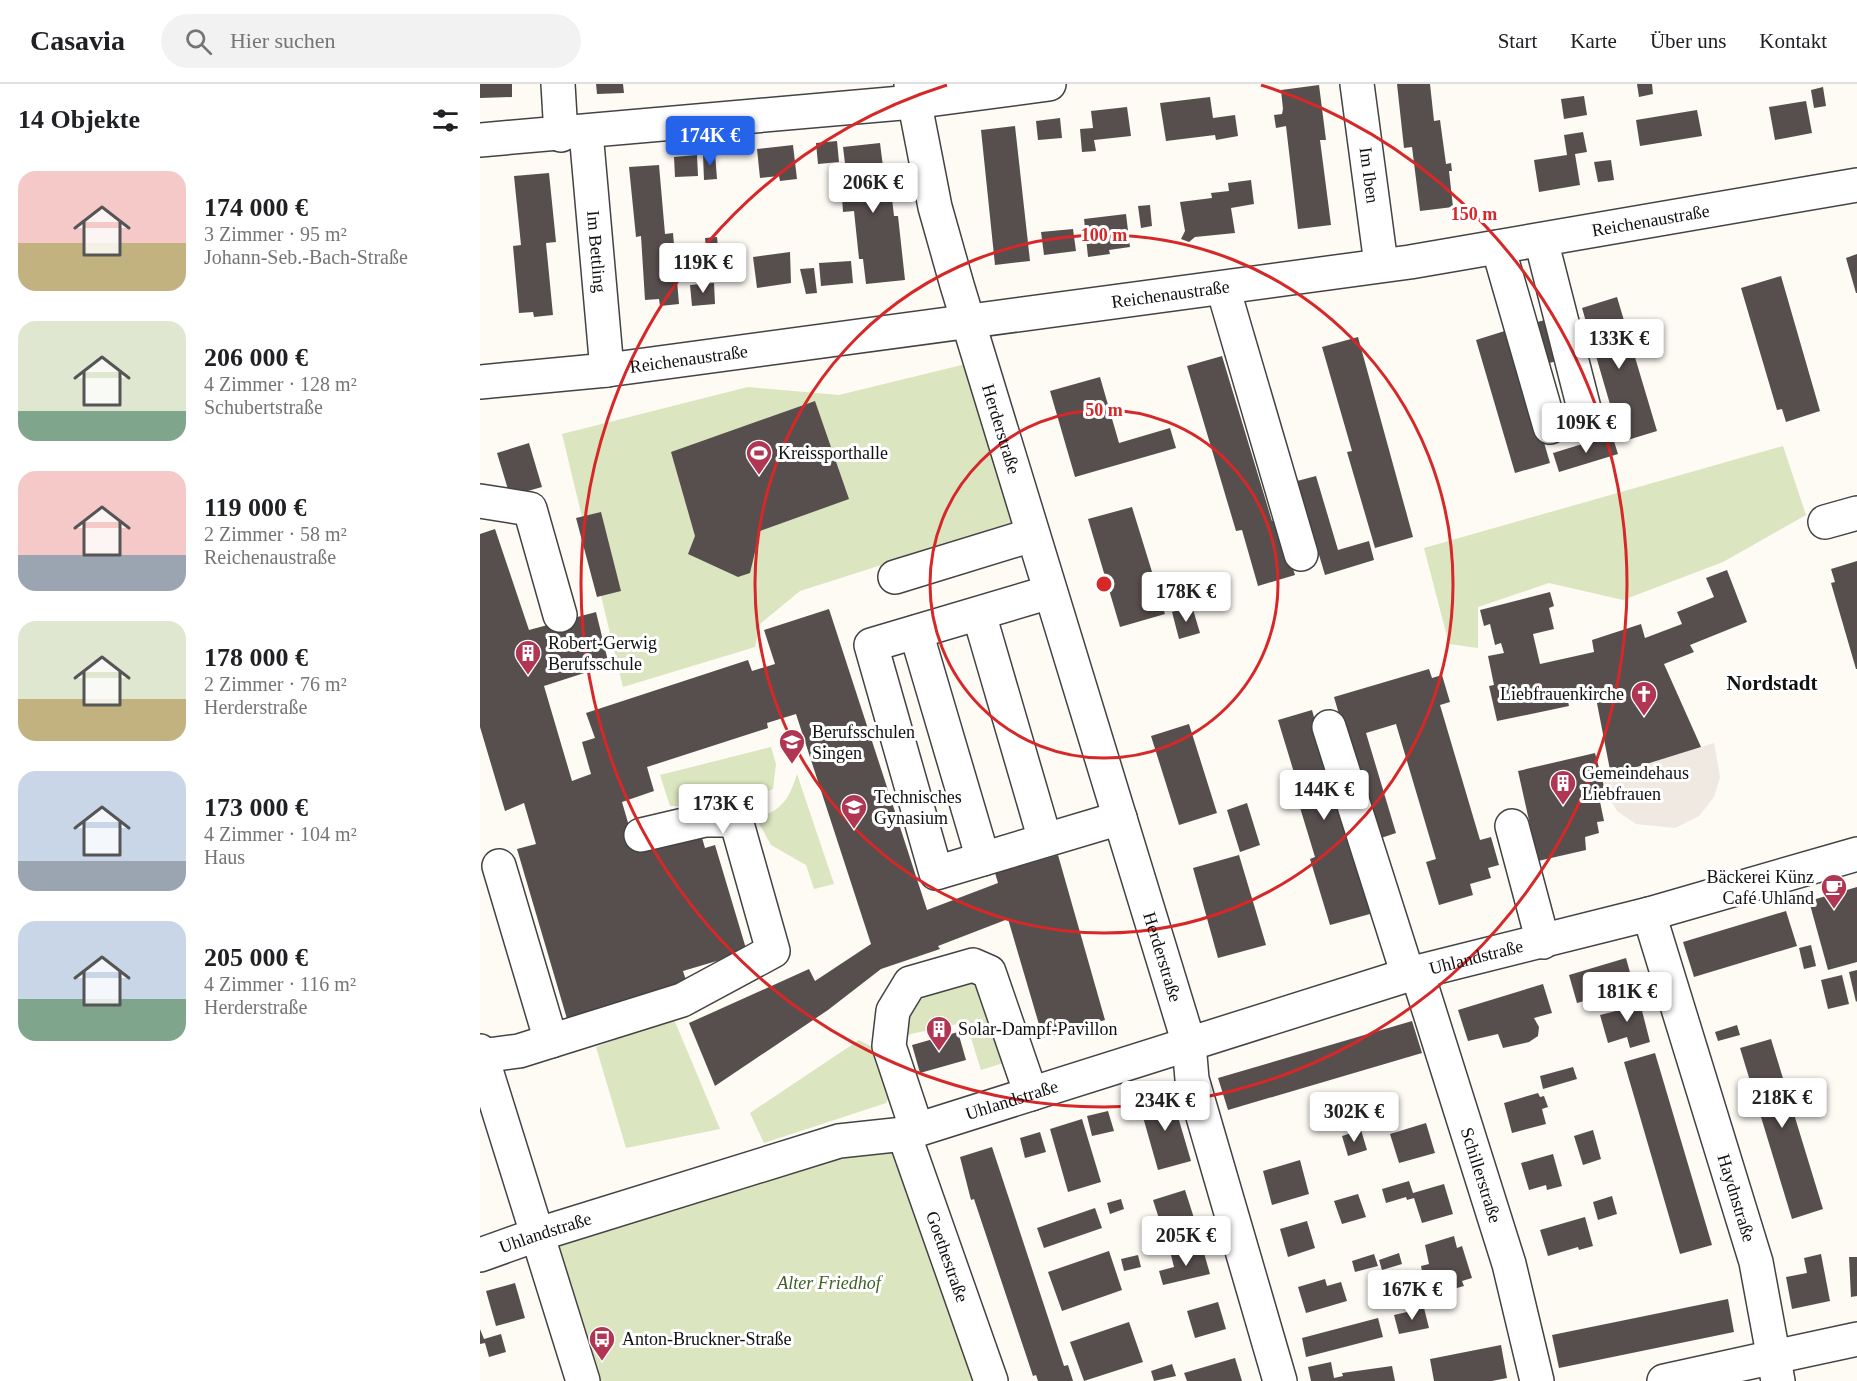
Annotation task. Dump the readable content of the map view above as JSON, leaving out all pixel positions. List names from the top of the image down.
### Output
{
  "streets": {
    "street": [
      "Im Iben",
      "Reichenaustraße",
      "Im Bettling",
      "Herderstraße",
      "Uhlandstraße",
      "Schillerstraße",
      "Haydnstraße",
      "Goethestraße"
    ]
  },
  "crossings": [
    ["Im Iben", "Reichenaustraße"],
    ["Reichenaustraße", "Im Bettling"],
    ["Reichenaustraße", "Herderstraße"],
    ["Herderstraße", "Uhlandstraße"],
    ["Uhlandstraße", "Schillerstraße"],
    ["Uhlandstraße", "Haydnstraße"],
    ["Uhlandstraße", "Goethestraße"]
  ],
  "districts": ["Nordstadt"],
  "parks": ["Alter Friedhof"],
  "places": {
    "sports": ["Kreissporthalle"],
    "building": ["Robert-Gerwig Berufsschule", "Gemeindehaus Liebfrauen", "Solar-Dampf-Pavillon"],
    "church": ["Liebfrauenkirche"],
    "school or university": ["Berufsschulen Singen", "Technisches Gynasium"],
    "cafe": ["Bäckerei Künz Café Uhland"],
    "bus stop": ["Anton-Bruckner-Straße"]
  },
  "page": {
    "header": "Casavia",
    "search": "Hier suchen",
    "nav": [
      "Start",
      "Karte",
      "Über uns",
      "Kontakt"
    ],
    "heading": "14 Objekte",
    "price": [
      "174K €",
      "206K €",
      "119K €",
      "133K €",
      "109K €",
      "178K €",
      "144K €",
      "173K €",
      "181K €",
      "218K €",
      "234K €",
      "302K €",
      "205K €",
      "167K €"
    ],
    "list": [
      {
        "name": "174 000 €",
        "note": "3 Zimmer · 95 m² · Johann-Seb.-Bach-Straße"
      },
      {
        "name": "206 000 €",
        "note": "4 Zimmer · 128 m² · Schubertstraße"
      },
      {
        "name": "119 000 €",
        "note": "2 Zimmer · 58 m² · Reichenaustraße"
      },
      {
        "name": "178 000 €",
        "note": "2 Zimmer · 76 m² · Herderstraße"
      },
      {
        "name": "173 000 €",
        "note": "4 Zimmer · 104 m² · Haus"
      },
      {
        "name": "205 000 €",
        "note": "4 Zimmer · 116 m² · Herderstraße"
      }
    ]
  },
  "rings": ["150 m", "100 m", "50 m"]
}
